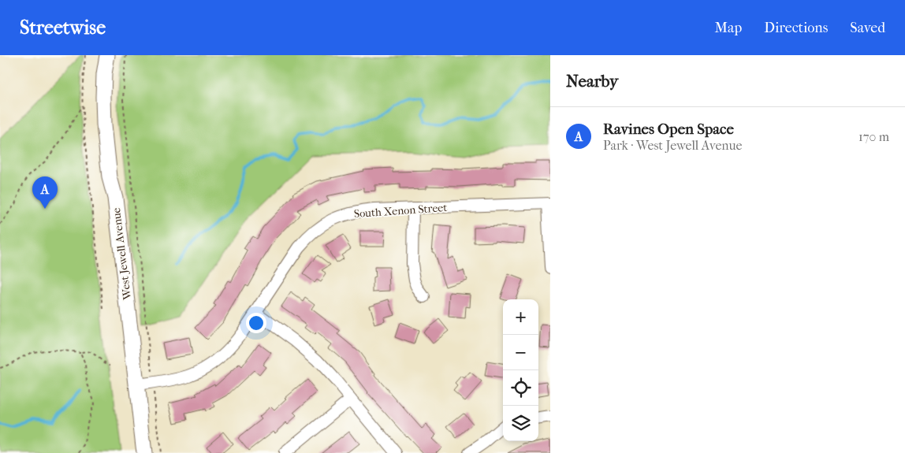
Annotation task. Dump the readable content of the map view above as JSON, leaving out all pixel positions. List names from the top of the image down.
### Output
{
  "streets": {
    "main road": ["West Jewell Avenue"],
    "street": ["South Xenon Street"]
  },
  "crossings": [
    ["South Xenon Street", "West Jewell Avenue"]
  ],
  "page": {
    "header": "Streetwise",
    "nav": ["Map", "Directions", "Saved"],
    "heading": "Nearby",
    "list": [
      {
        "mark": "A",
        "name": "Ravines Open Space",
        "note": "Park · West Jewell Avenue",
        "value": "170 m"
      }
    ],
    "pins": "A",
    "map_buttons": ["+", "−"]
  }
}
